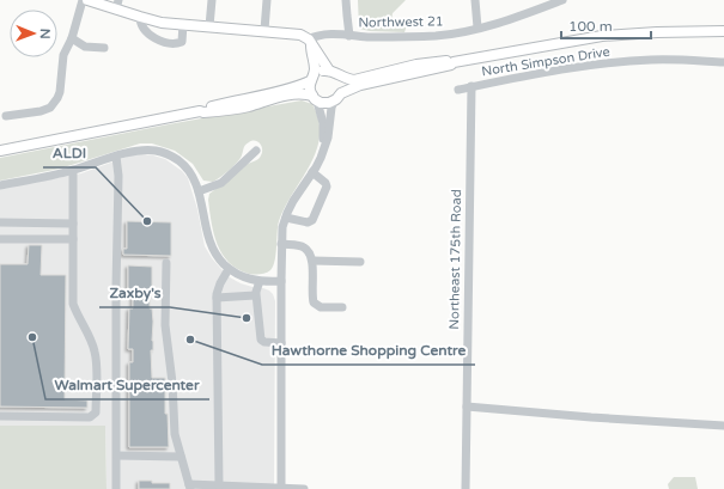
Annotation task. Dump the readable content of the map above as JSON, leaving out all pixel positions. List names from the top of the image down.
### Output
{
  "streets": {
    "street": ["Northwest 21", "North Simpson Drive", "Northeast 175th Road"]
  },
  "crossings": [
    ["North Simpson Drive", "Northeast 175th Road"]
  ],
  "places": [
    "ALDI",
    "Zaxby's",
    "Walmart Supercenter",
    "Hawthorne Shopping Centre"
  ],
  "scale_bar": "100 m",
  "north": "right"
}
